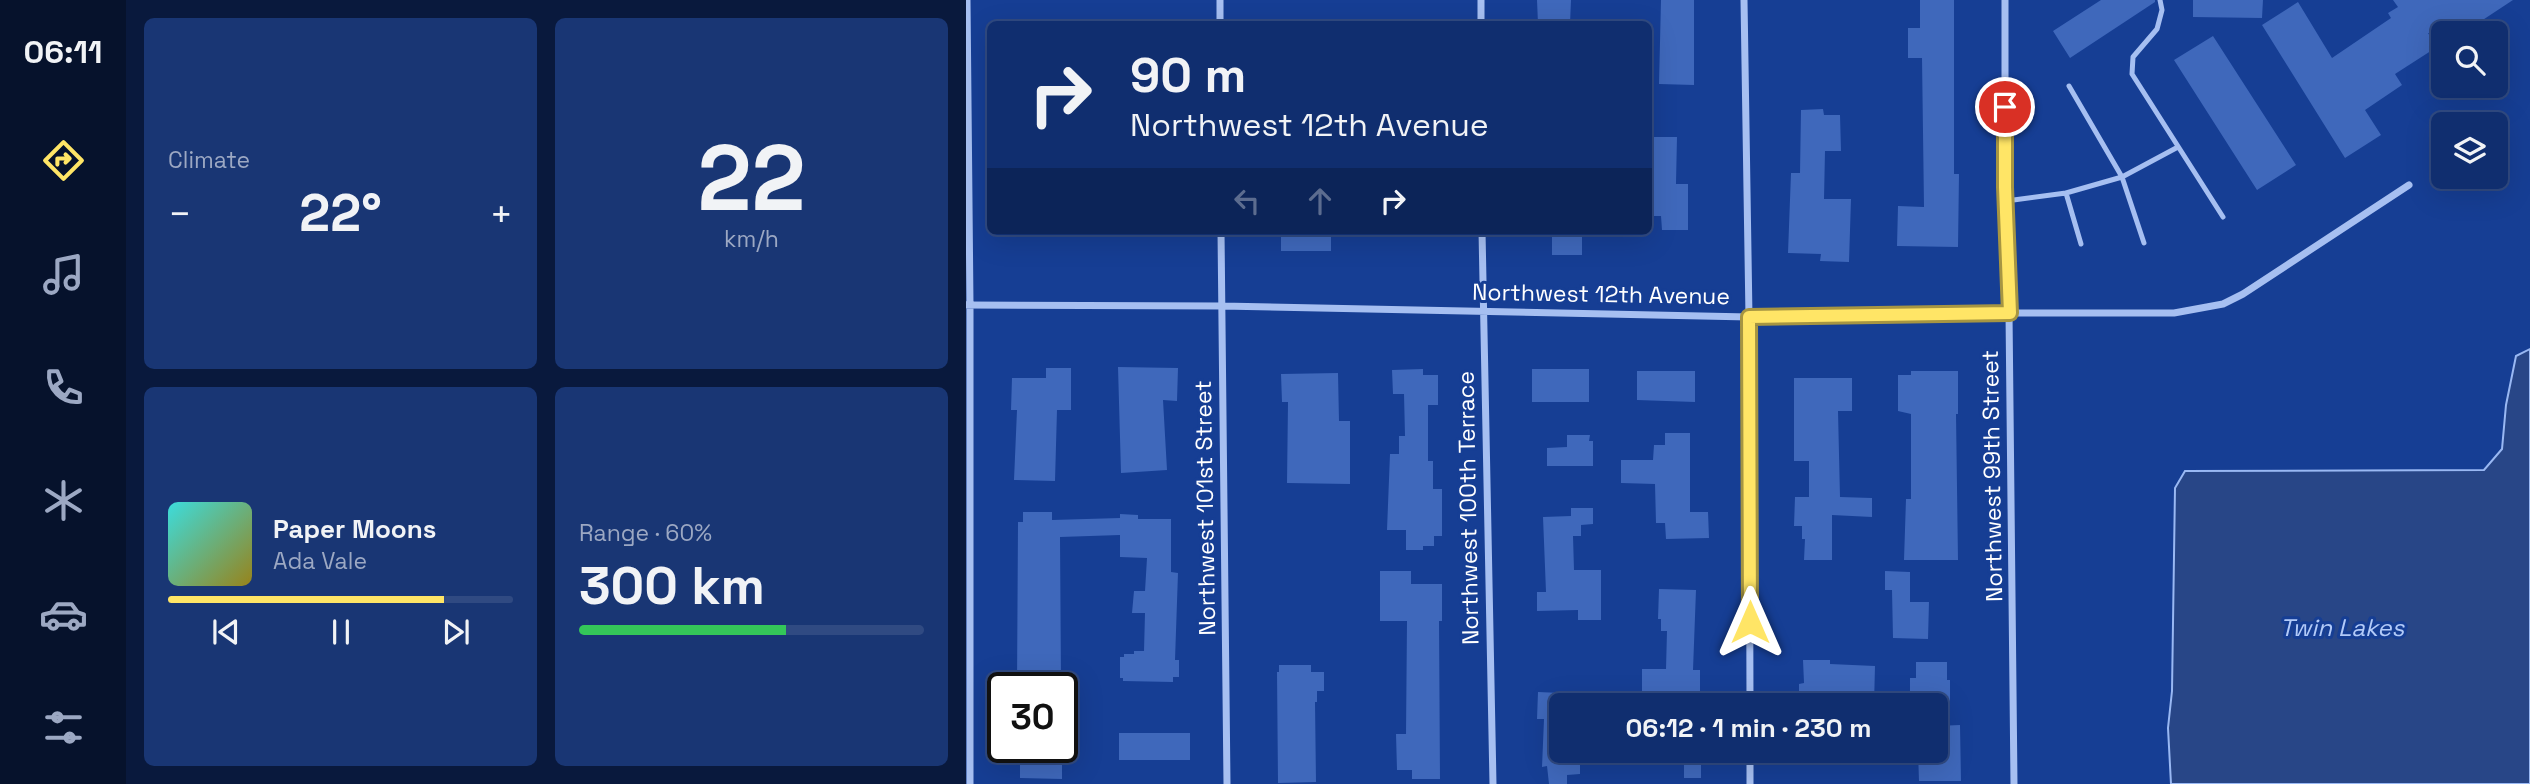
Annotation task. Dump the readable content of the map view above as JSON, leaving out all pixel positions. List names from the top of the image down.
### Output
{
  "streets": {
    "street": [
      "Northwest 12th Avenue",
      "Northwest 99th Street",
      "Northwest 101st Street",
      "Northwest 100th Terrace"
    ]
  },
  "crossings": [
    ["Northwest 12th Avenue", "Northwest 99th Street"],
    ["Northwest 12th Avenue", "Northwest 101st Street"],
    ["Northwest 12th Avenue", "Northwest 100th Terrace"]
  ],
  "water": ["Twin Lakes"],
  "page": {
    "tabs": "06:11",
    "tile": [
      "Climate",
      ["22", "km/h"],
      ["Range · 60%", "300 km"]
    ],
    "turn": ["90 m", "Northwest 12th Avenue"],
    "heat": ["−", "22°", "+"],
    "song": ["Paper Moons", "Ada Vale"],
    "limit": "30",
    "trip": "06:12 · 1 min · 230 m"
  }
}
